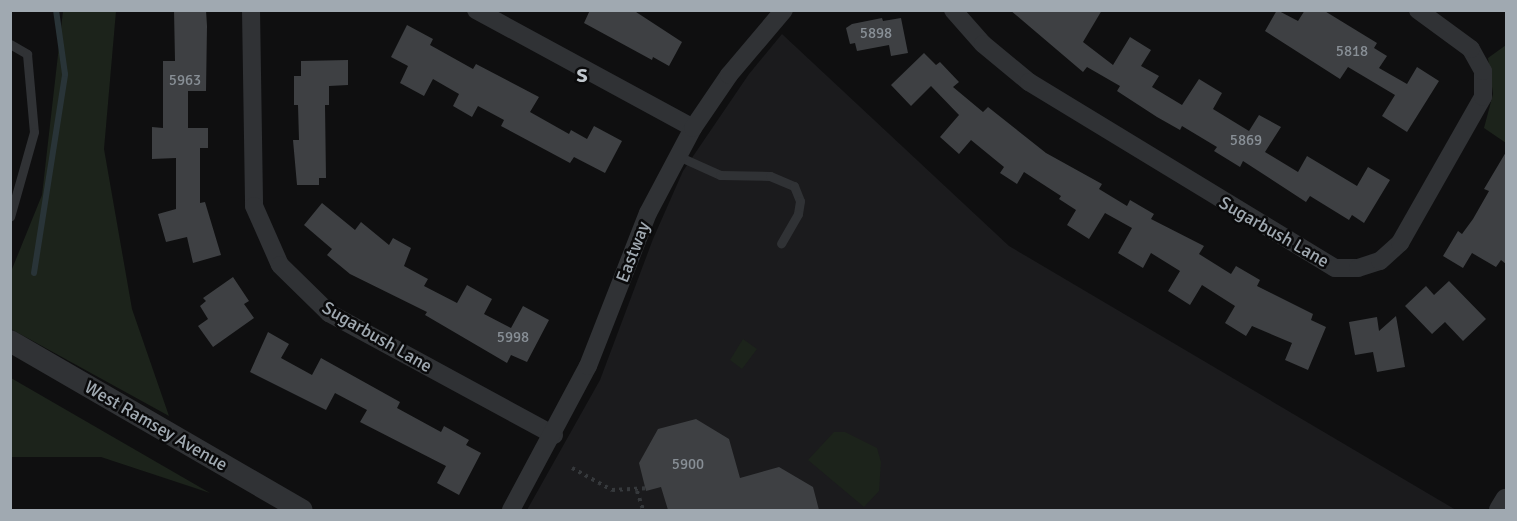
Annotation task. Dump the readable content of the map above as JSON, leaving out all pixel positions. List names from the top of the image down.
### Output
{
  "streets": {
    "street": ["Sugarbush Lane", "Eastway", "West Ramsey Avenue"]
  },
  "crossings": [
    ["Sugarbush Lane", "Eastway"]
  ],
  "districts": ["S"],
  "house_numbers": [
    "5898",
    "5818",
    "5963",
    "5869",
    "5998",
    "5900"
  ]
}
